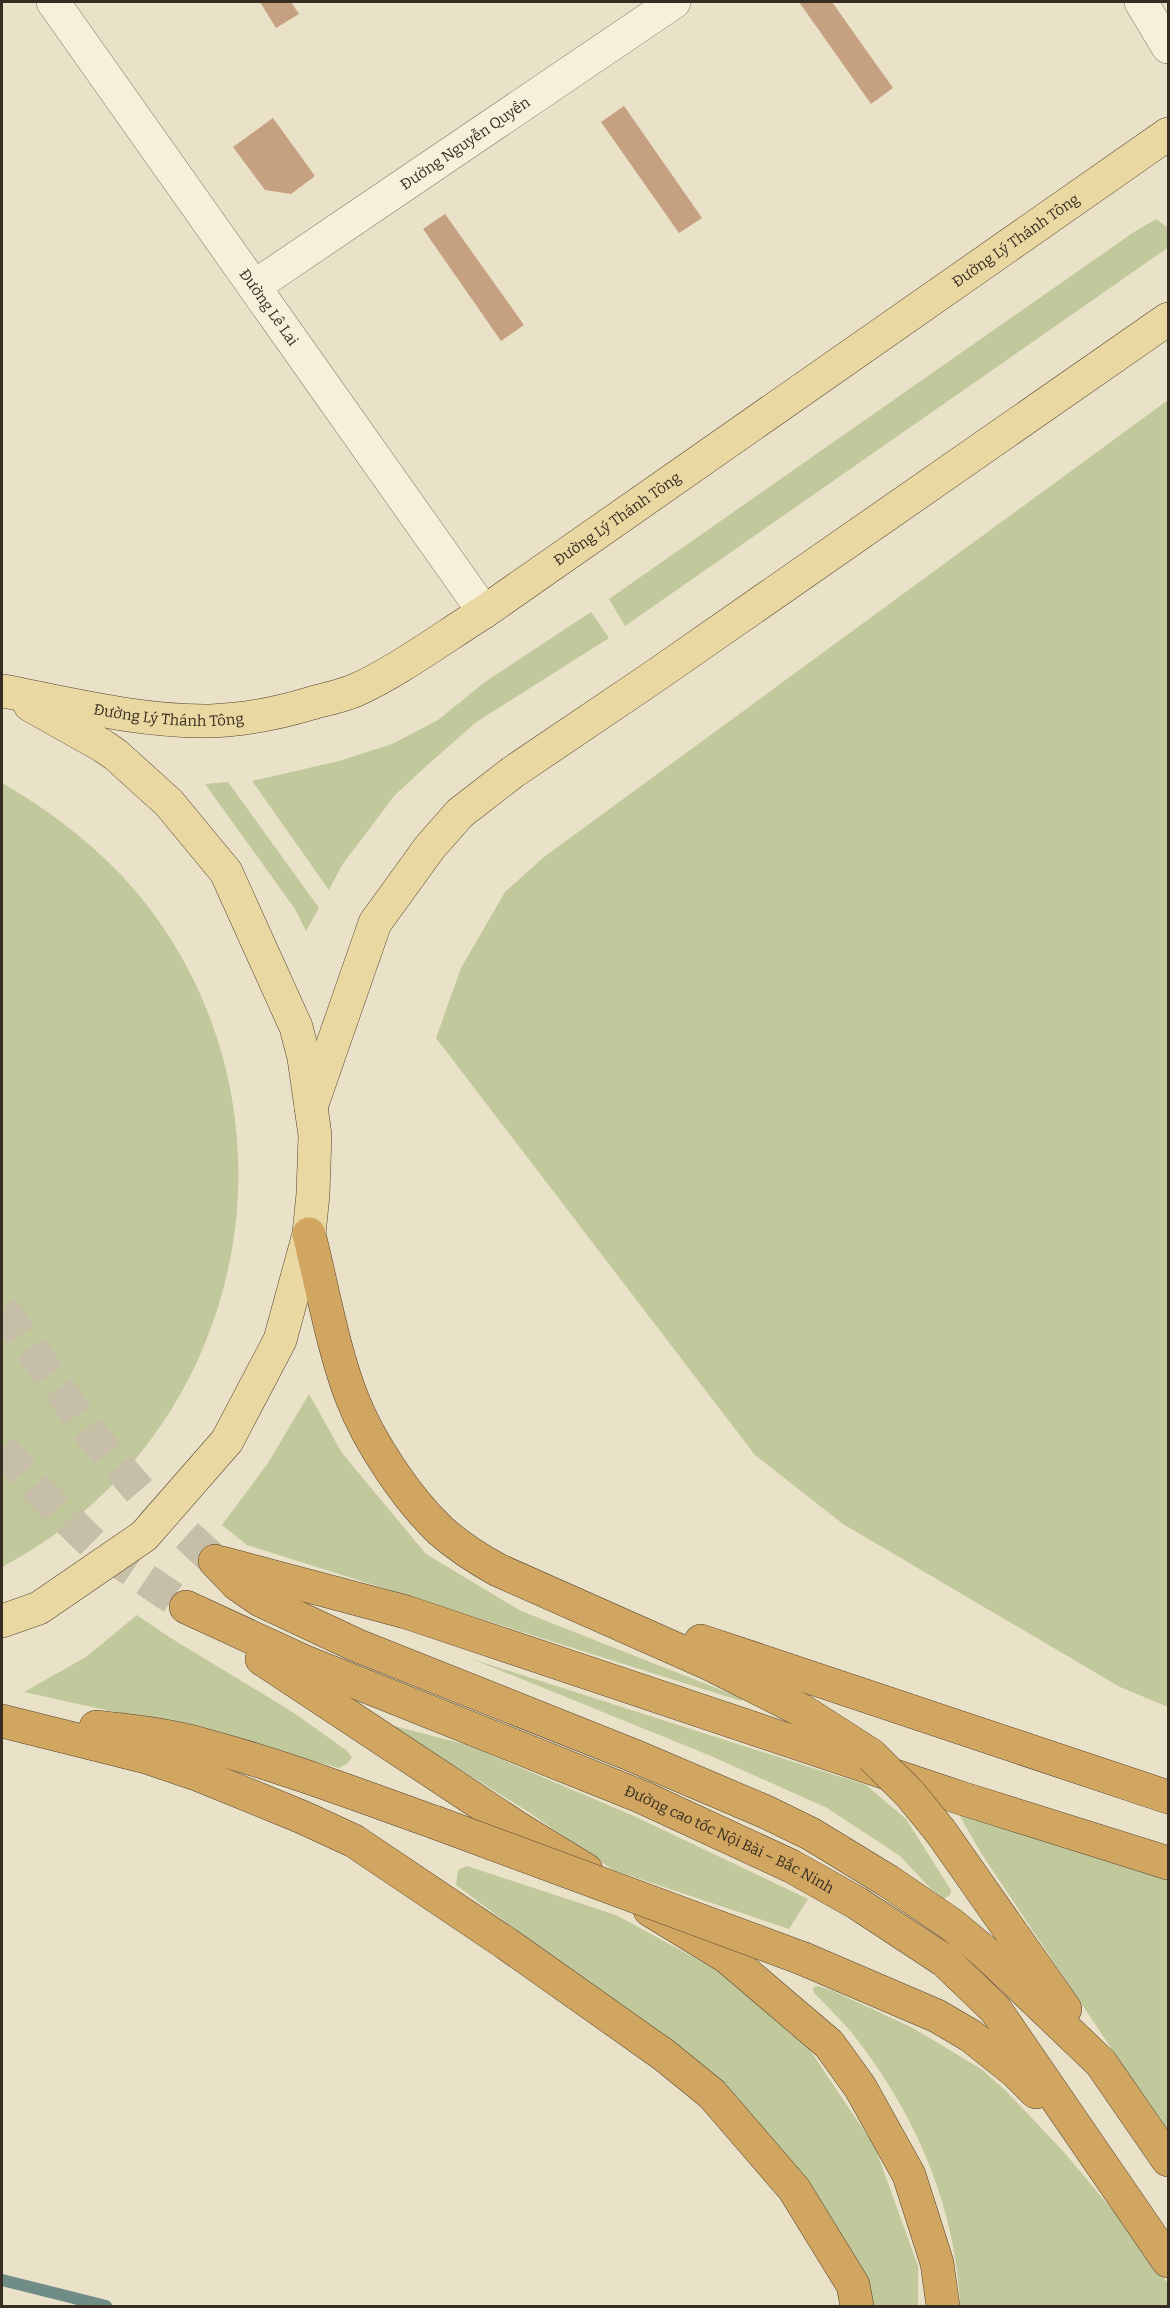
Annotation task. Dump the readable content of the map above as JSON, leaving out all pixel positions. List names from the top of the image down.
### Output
{
  "streets": {
    "highway": ["Đường cao tốc Nội Bài – Bắc Ninh"],
    "main road": ["Đường Lý Thánh Tông"],
    "street": ["Đường Nguyễn Quyền", "Đường Lê Lai"]
  },
  "crossings": [
    ["Đường Nguyễn Quyền", "Đường Lê Lai"],
    ["Đường Lý Thánh Tông", "Đường Lê Lai"]
  ]
}
